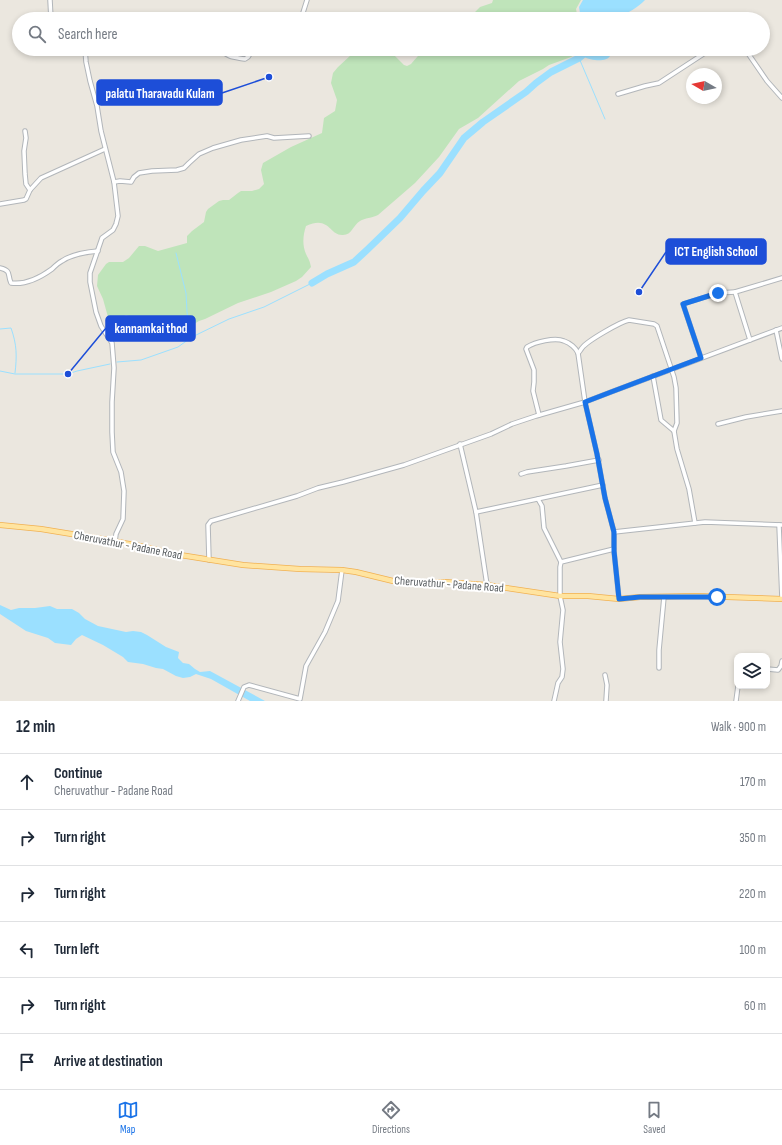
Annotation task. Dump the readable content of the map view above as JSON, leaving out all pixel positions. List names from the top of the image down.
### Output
{
  "streets": {
    "main road": ["Cheruvathur - Padane Road"]
  },
  "places": ["palatu Tharavadu Kulam", "ICT English School", "kannamkai thod"],
  "north": "left",
  "page": {
    "search": "Search here",
    "heading": ["12 min", "Walk · 900 m"],
    "list": [
      ["Continue", "Cheruvathur - Padane Road", "170 m"],
      ["Turn right", "350 m"],
      ["Turn right", "220 m"],
      ["Turn left", "100 m"],
      ["Turn right", "60 m"],
      "Arrive at destination"
    ],
    "nav": ["Map", "Directions", "Saved"]
  }
}
